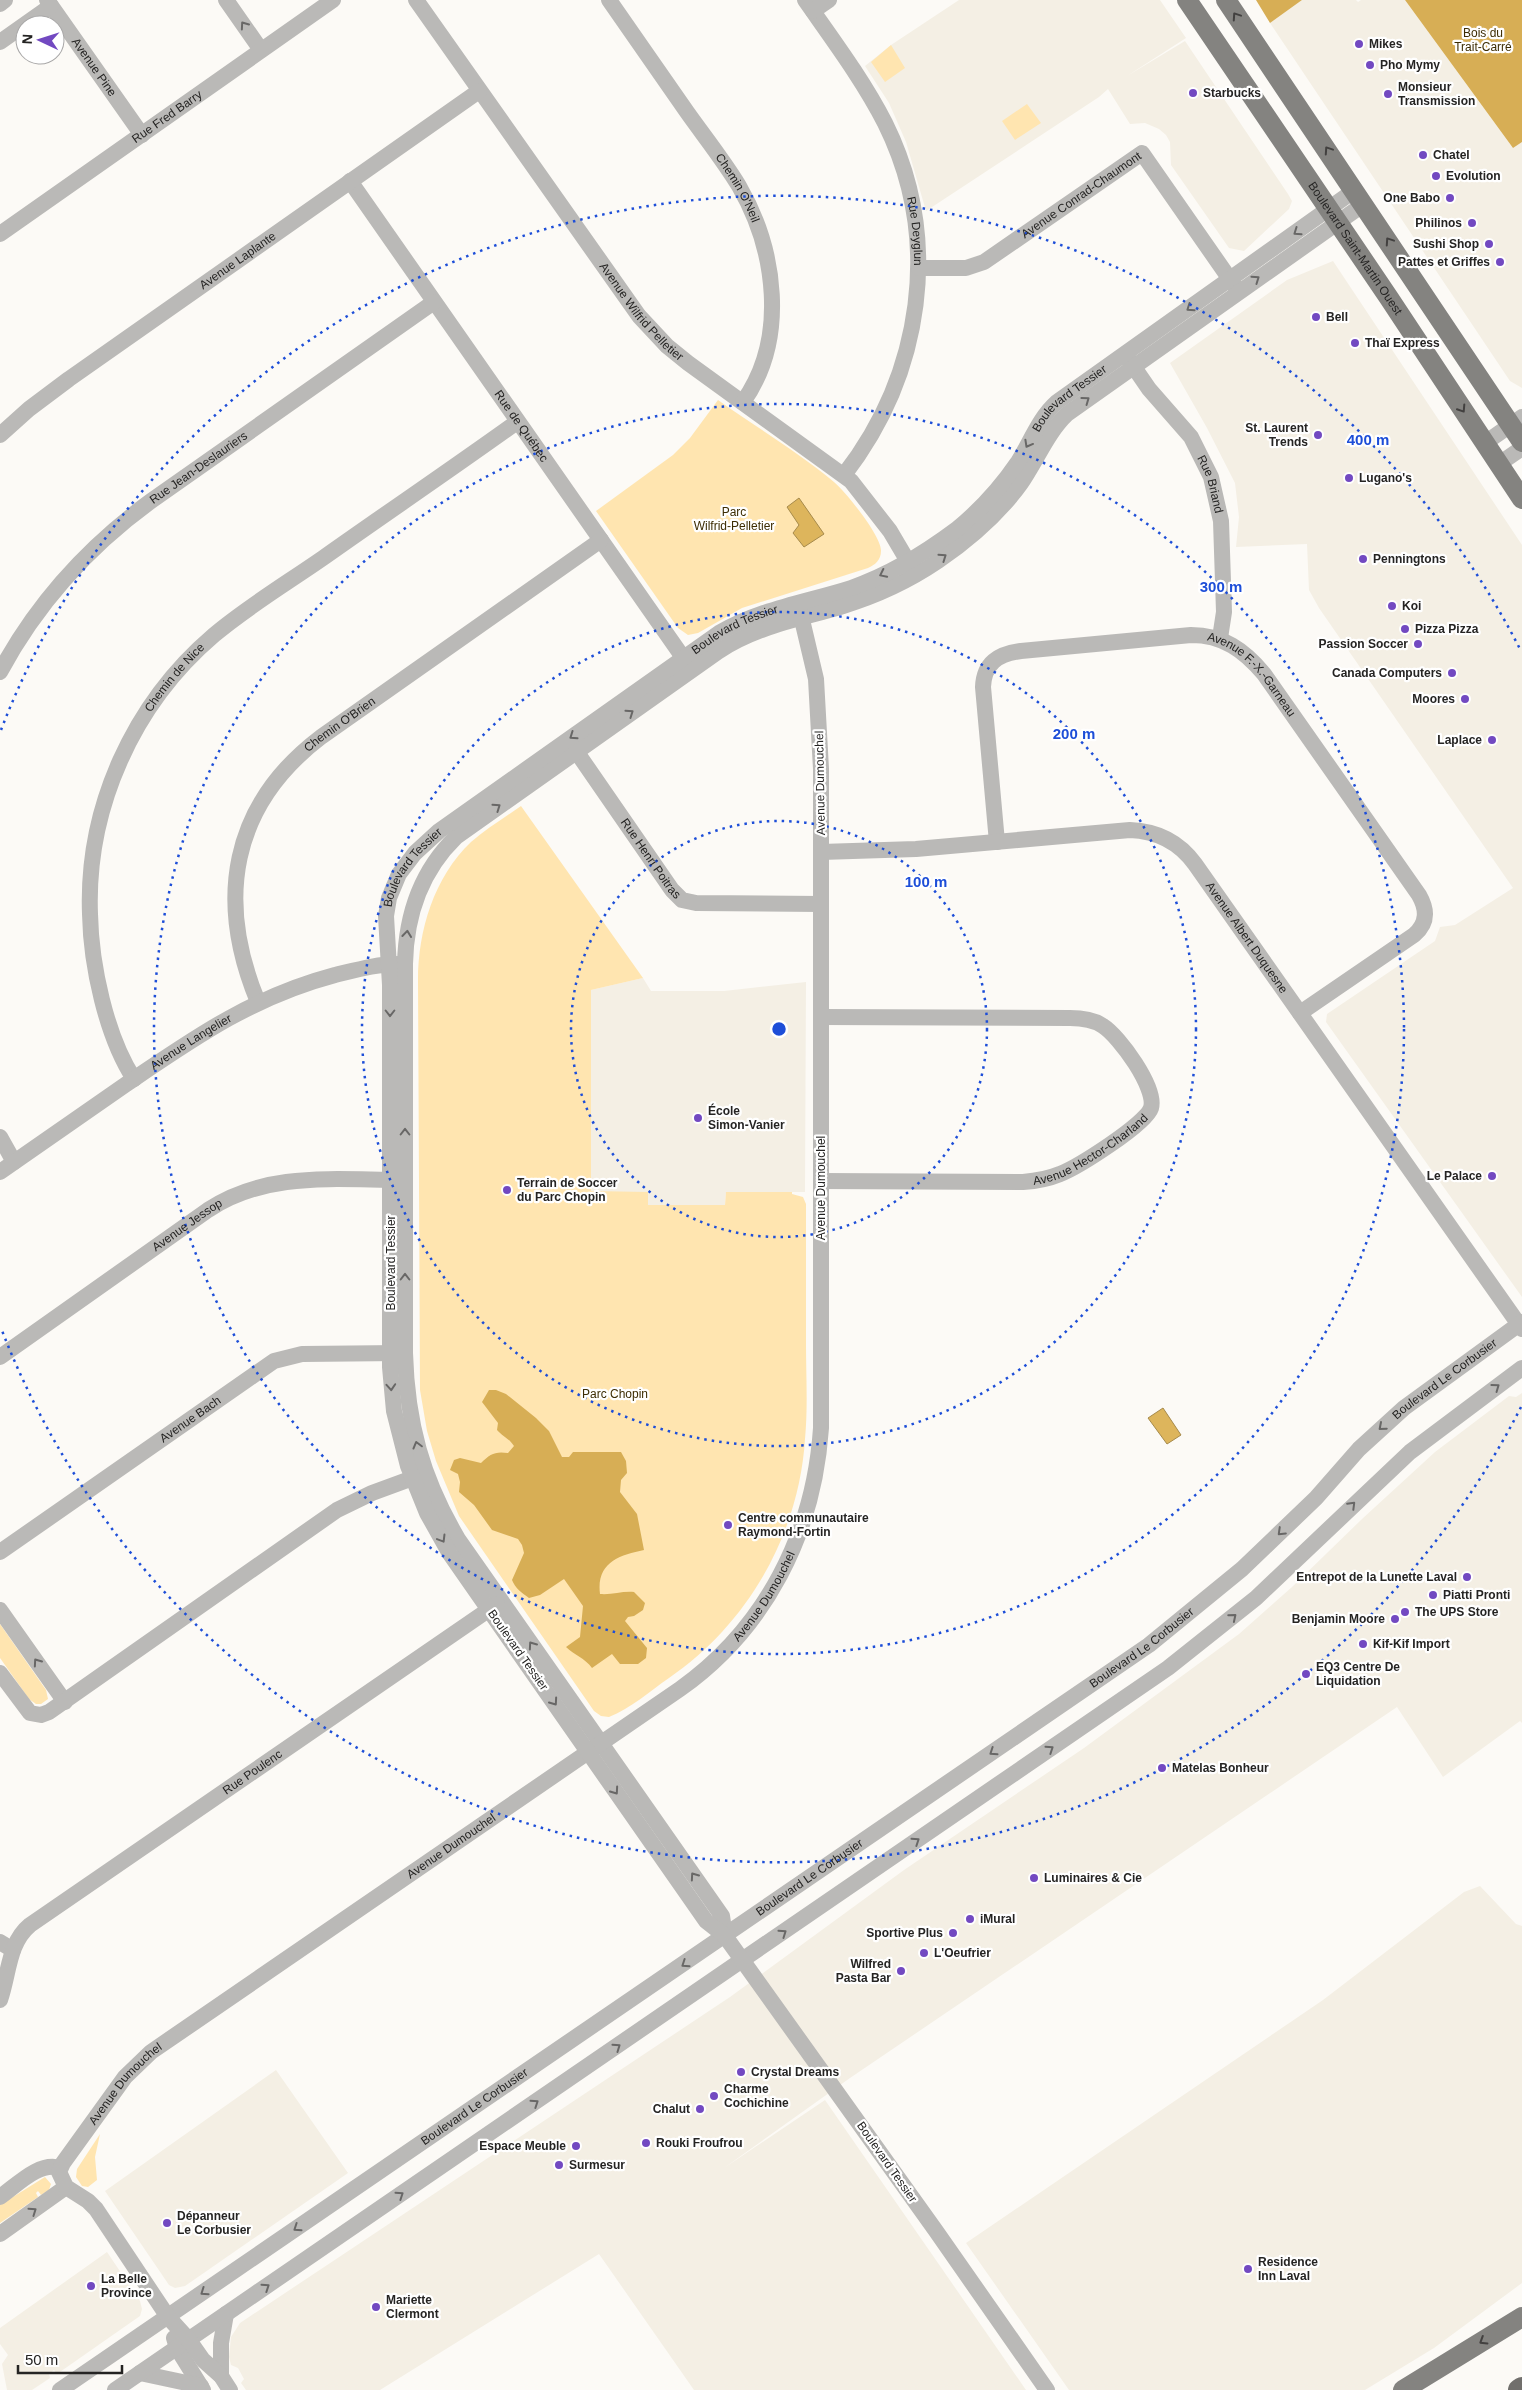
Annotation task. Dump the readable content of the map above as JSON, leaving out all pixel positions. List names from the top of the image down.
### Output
{
  "streets": {
    "main road": ["Boulevard Saint-Martin Ouest"],
    "street": [
      "Avenue Pine",
      "Rue Fred Barry",
      "Chemin O'Neil",
      "Avenue Conrad-Chaumont",
      "Rue Deyglun",
      "Avenue Laplante",
      "Avenue Wilfrid Pelletier",
      "Boulevard Tessier",
      "Rue de Québec",
      "Rue Jean-Deslauriers",
      "Rue Briand",
      "Avenue F.-X.-Garneau",
      "Chemin de Nice",
      "Chemin O'Brien",
      "Avenue Dumouchel",
      "Rue Henri Poitras",
      "Avenue Albert Duquesne",
      "Avenue Langelier",
      "Avenue Hector-Charland",
      "Avenue Jessop",
      "Boulevard Le Corbusier",
      "Avenue Bach",
      "Rue Poulenc"
    ]
  },
  "crossings": [
    ["Avenue Pine", "Rue Fred Barry"],
    ["Chemin O'Neil", "Avenue Wilfrid Pelletier"],
    ["Avenue Conrad-Chaumont", "Rue Deyglun"],
    ["Avenue Conrad-Chaumont", "Boulevard Tessier"],
    ["Rue Deyglun", "Avenue Wilfrid Pelletier"],
    ["Boulevard Saint-Martin Ouest", "Boulevard Tessier"],
    ["Avenue Laplante", "Avenue Wilfrid Pelletier"],
    ["Avenue Laplante", "Rue de Québec"],
    ["Avenue Wilfrid Pelletier", "Boulevard Tessier"],
    ["Boulevard Tessier", "Rue de Québec"],
    ["Boulevard Tessier", "Rue Briand"],
    ["Boulevard Tessier", "Avenue Dumouchel"],
    ["Boulevard Tessier", "Rue Henri Poitras"],
    ["Boulevard Tessier", "Avenue Langelier"],
    ["Boulevard Tessier", "Avenue Jessop"],
    ["Boulevard Tessier", "Boulevard Le Corbusier"],
    ["Boulevard Tessier", "Avenue Bach"],
    ["Boulevard Tessier", "Rue Poulenc"],
    ["Rue de Québec", "Rue Jean-Deslauriers"],
    ["Rue de Québec", "Chemin de Nice"],
    ["Rue de Québec", "Chemin O'Brien"],
    ["Rue Briand", "Avenue F.-X.-Garneau"],
    ["Avenue F.-X.-Garneau", "Avenue Albert Duquesne"],
    ["Chemin de Nice", "Avenue Langelier"],
    ["Chemin O'Brien", "Avenue Langelier"],
    ["Avenue Dumouchel", "Rue Henri Poitras"],
    ["Avenue Dumouchel", "Avenue Albert Duquesne"],
    ["Avenue Dumouchel", "Avenue Hector-Charland"],
    ["Avenue Albert Duquesne", "Boulevard Le Corbusier"]
  ],
  "parks": ["Bois du Trait-Carré", "Parc Wilfrid-Pelletier", "Parc Chopin"],
  "places": [
    "Mikes",
    "Pho Mymy",
    "Starbucks",
    "Monsieur Transmission",
    "Chatel",
    "Evolution",
    "One Babo",
    "Philinos",
    "Sushi Shop",
    "Pattes et Griffes",
    "Bell",
    "Thaï Express",
    "St. Laurent Trends",
    "Lugano's",
    "Penningtons",
    "Koi",
    "Pizza Pizza",
    "Passion Soccer",
    "Canada Computers",
    "Moores",
    "Laplace",
    "École Simon-Vanier",
    "Le Palace",
    "Terrain de Soccer du Parc Chopin",
    "Centre communautaire Raymond-Fortin",
    "Entrepot de la Lunette Laval",
    "Piatti Pronti",
    "The UPS Store",
    "Benjamin Moore",
    "Kif-Kif Import",
    "EQ3 Centre De Liquidation",
    "Matelas Bonheur",
    "Luminaires & Cie",
    "iMural",
    "Sportive Plus",
    "L'Oeufrier",
    "Wilfred Pasta Bar",
    "Crystal Dreams",
    "Charme Cochichine",
    "Chalut",
    "Rouki Froufrou",
    "Espace Meuble",
    "Surmesur",
    "Dépanneur Le Corbusier",
    "Residence Inn Laval",
    "La Belle Province",
    "Mariette Clermont"
  ],
  "scale_bar": "50 m",
  "north": "left",
  "rings": [
    "400 m",
    "300 m",
    "200 m",
    "100 m"
  ]
}
